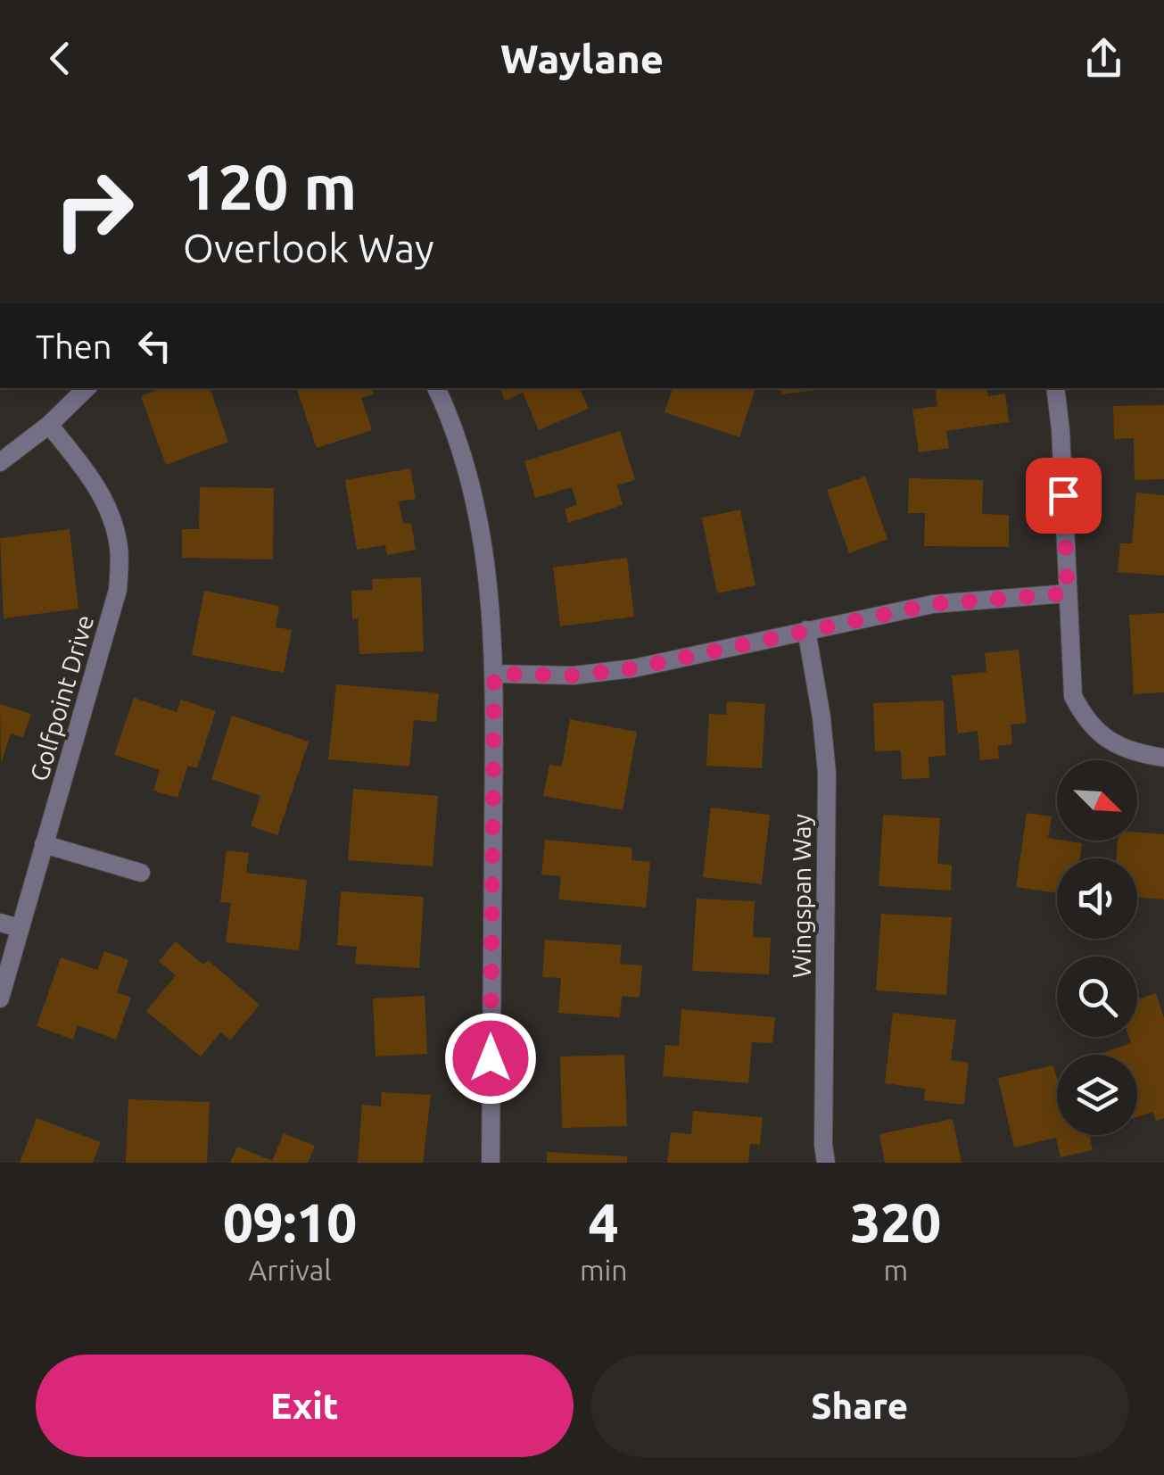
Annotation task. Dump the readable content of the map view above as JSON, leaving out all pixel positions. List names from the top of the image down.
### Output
{
  "streets": {
    "street": ["Golfpoint Drive", "Wingspan Way"]
  },
  "north": "bottom right",
  "page": {
    "header": "Waylane",
    "turn": ["120 m", "Overlook Way"],
    "then": "Then",
    "eta": [
      "09:10",
      "Arrival",
      "4",
      "min",
      "320",
      "m"
    ],
    "buttons": ["Exit", "Share"]
  }
}
